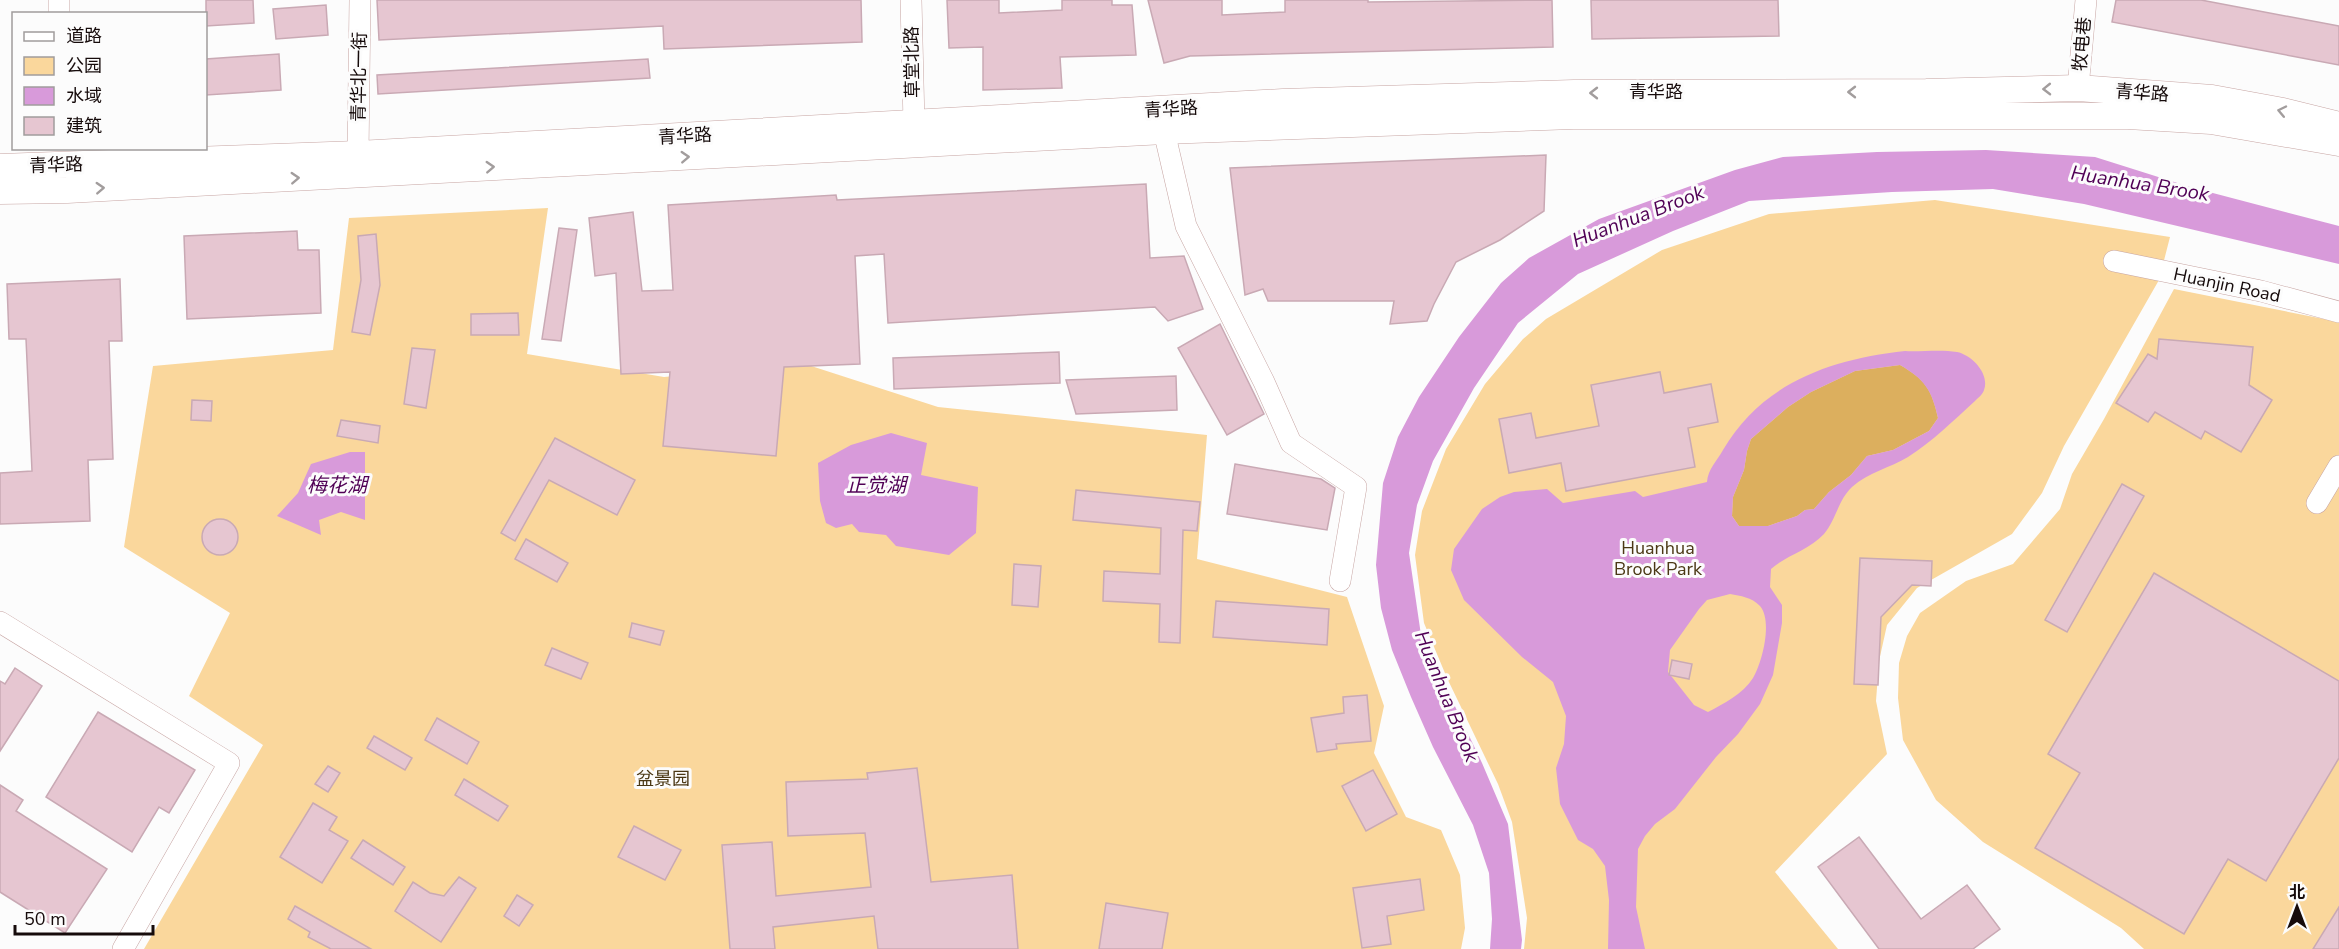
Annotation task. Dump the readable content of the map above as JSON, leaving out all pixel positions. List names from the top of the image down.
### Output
{
  "streets": {
    "main road": ["青华路"],
    "street": [
      "牧电巷",
      "草堂北路",
      "青华北一街",
      "Huanjin Road"
    ]
  },
  "crossings": [
    ["牧电巷", "青华路"],
    ["草堂北路", "青华路"],
    ["青华北一街", "青华路"]
  ],
  "water": ["Huanhua Brook", "梅花湖", "正觉湖"],
  "parks": ["Huanhua Brook Park", "盆景园"],
  "legend": [
    "道路",
    "公园",
    "水域",
    "建筑"
  ],
  "scale_bar": "50 m",
  "north": "top"
}
